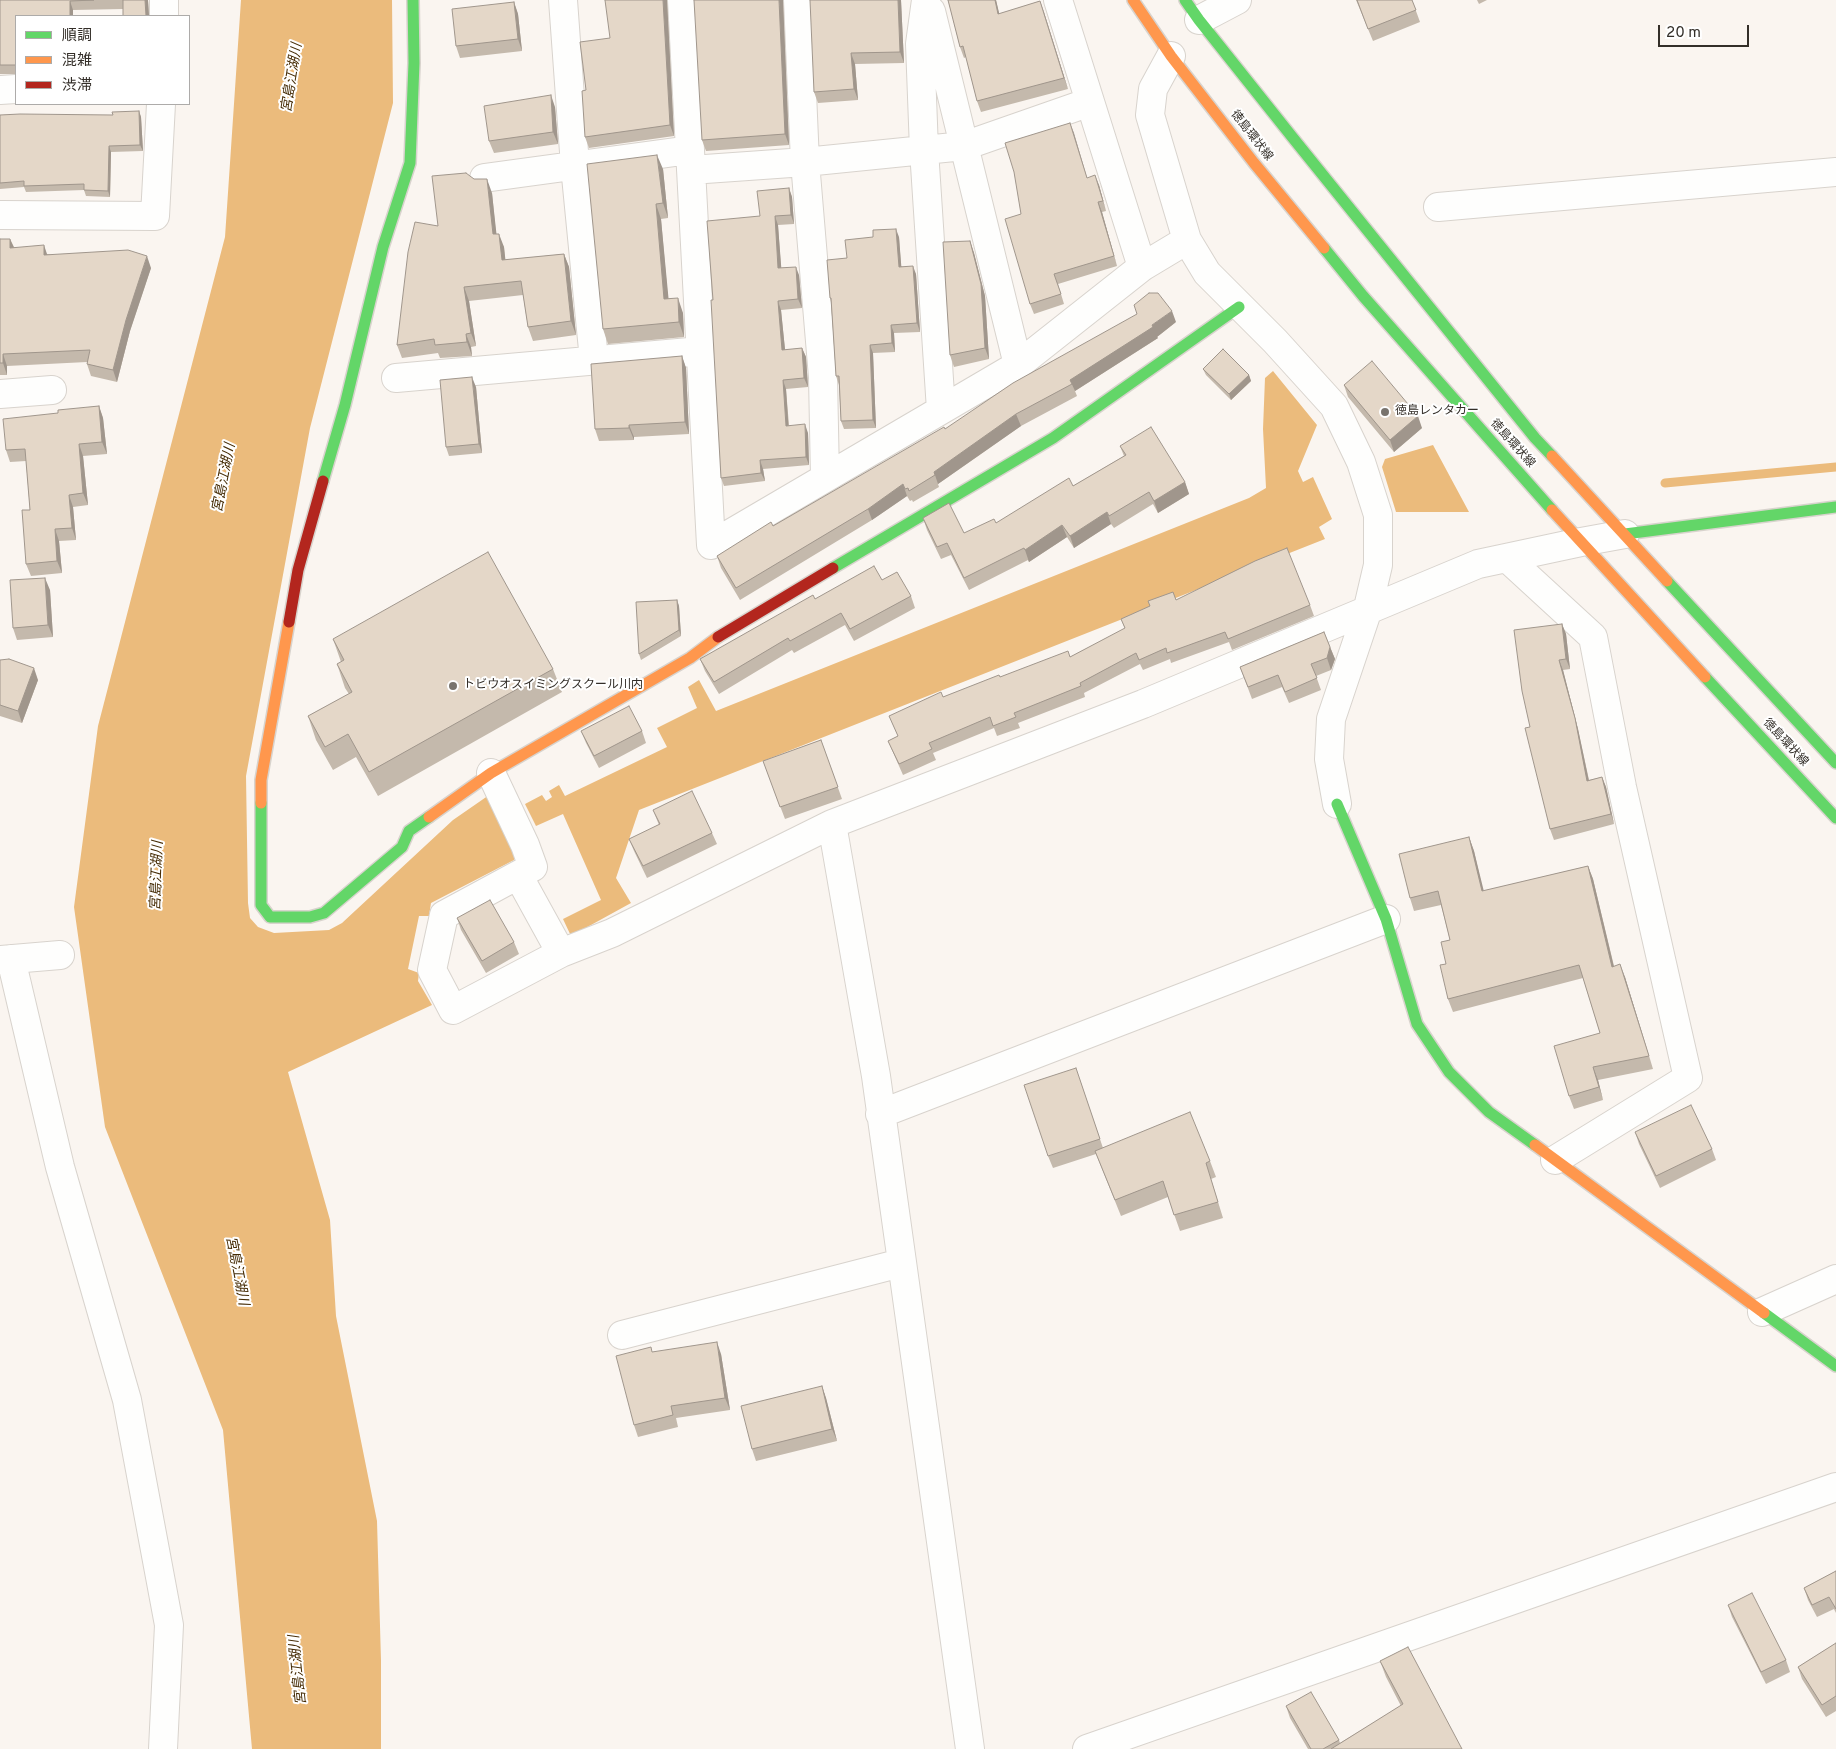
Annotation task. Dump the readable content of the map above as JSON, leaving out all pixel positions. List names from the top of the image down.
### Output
{
  "streets": {
    "street": ["徳島環状線"]
  },
  "water": ["宮島江湖川"],
  "places": ["徳島レンタカー", "トビウオスイミングスクール川内"],
  "legend": ["順調", "混雑", "渋滞"],
  "scale_bar": "20 m"
}
